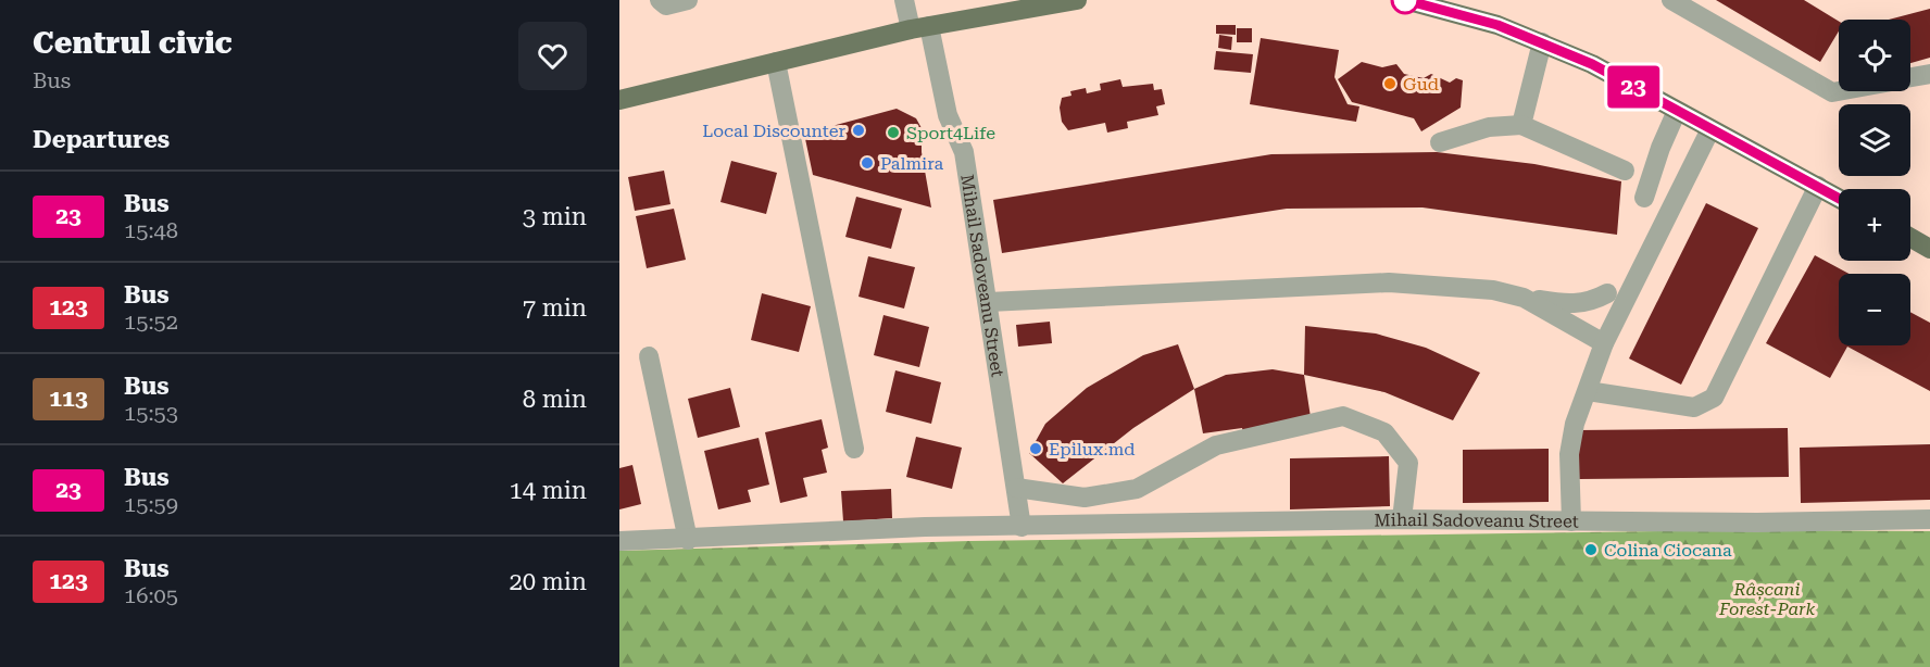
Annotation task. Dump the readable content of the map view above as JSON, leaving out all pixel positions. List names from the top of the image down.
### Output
{
  "streets": {
    "street": ["Mihail Sadoveanu Street"]
  },
  "parks": ["Râșcani Forest-Park"],
  "places": [
    "Gud",
    "Local Discounter",
    "Sport4Life",
    "Palmira",
    "Epilux.md",
    "Colina Ciocana"
  ],
  "lines": ["bus line 23"],
  "page": {
    "heading": [
      ["Centrul civic", "Bus"],
      "Departures"
    ],
    "on_map": "23",
    "map_buttons": ["+", "−"],
    "list": [
      {
        "mark": "23",
        "name": "Bus",
        "note": "15:48",
        "value": "3 min"
      },
      {
        "mark": "123",
        "name": "Bus",
        "note": "15:52",
        "value": "7 min"
      },
      {
        "mark": "113",
        "name": "Bus",
        "note": "15:53",
        "value": "8 min"
      },
      {
        "mark": "23",
        "name": "Bus",
        "note": "15:59",
        "value": "14 min"
      },
      {
        "mark": "123",
        "name": "Bus",
        "note": "16:05",
        "value": "20 min"
      }
    ]
  }
}
